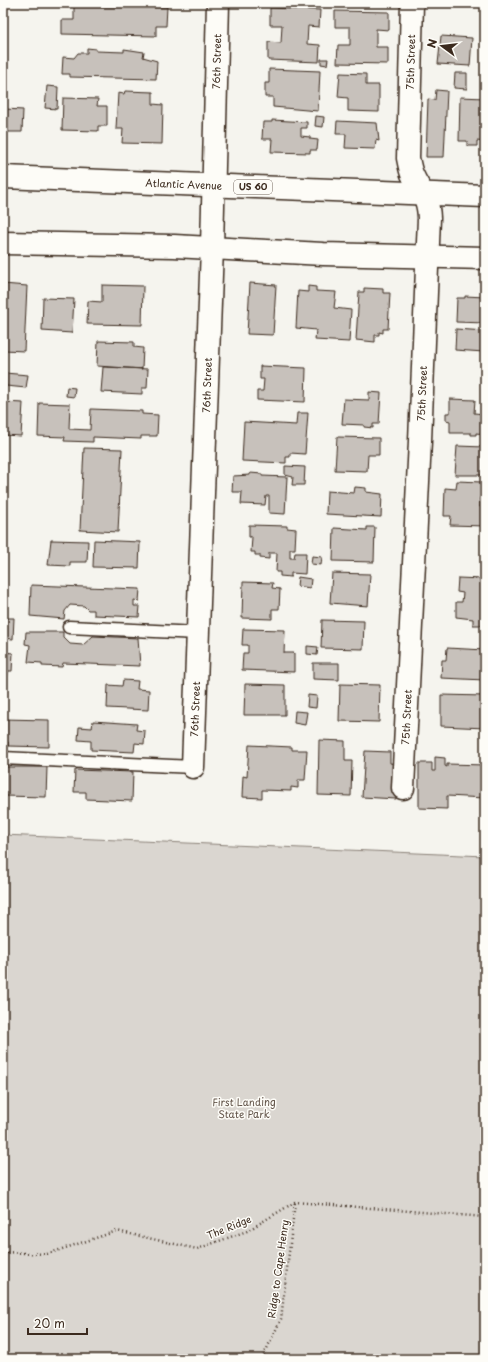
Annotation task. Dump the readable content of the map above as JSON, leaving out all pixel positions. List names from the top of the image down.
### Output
{
  "streets": {
    "main road": [
      "76th Street",
      "75th Street",
      "Atlantic Avenue",
      "US 60"
    ],
    "path": ["The Ridge", "Ridge to Cape Henry"]
  },
  "crossings": [
    ["76th Street", "Atlantic Avenue"],
    ["75th Street", "Atlantic Avenue"],
    ["The Ridge", "Ridge to Cape Henry"]
  ],
  "parks": ["First Landing State Park"],
  "scale_bar": "20 m",
  "north": "left"
}
